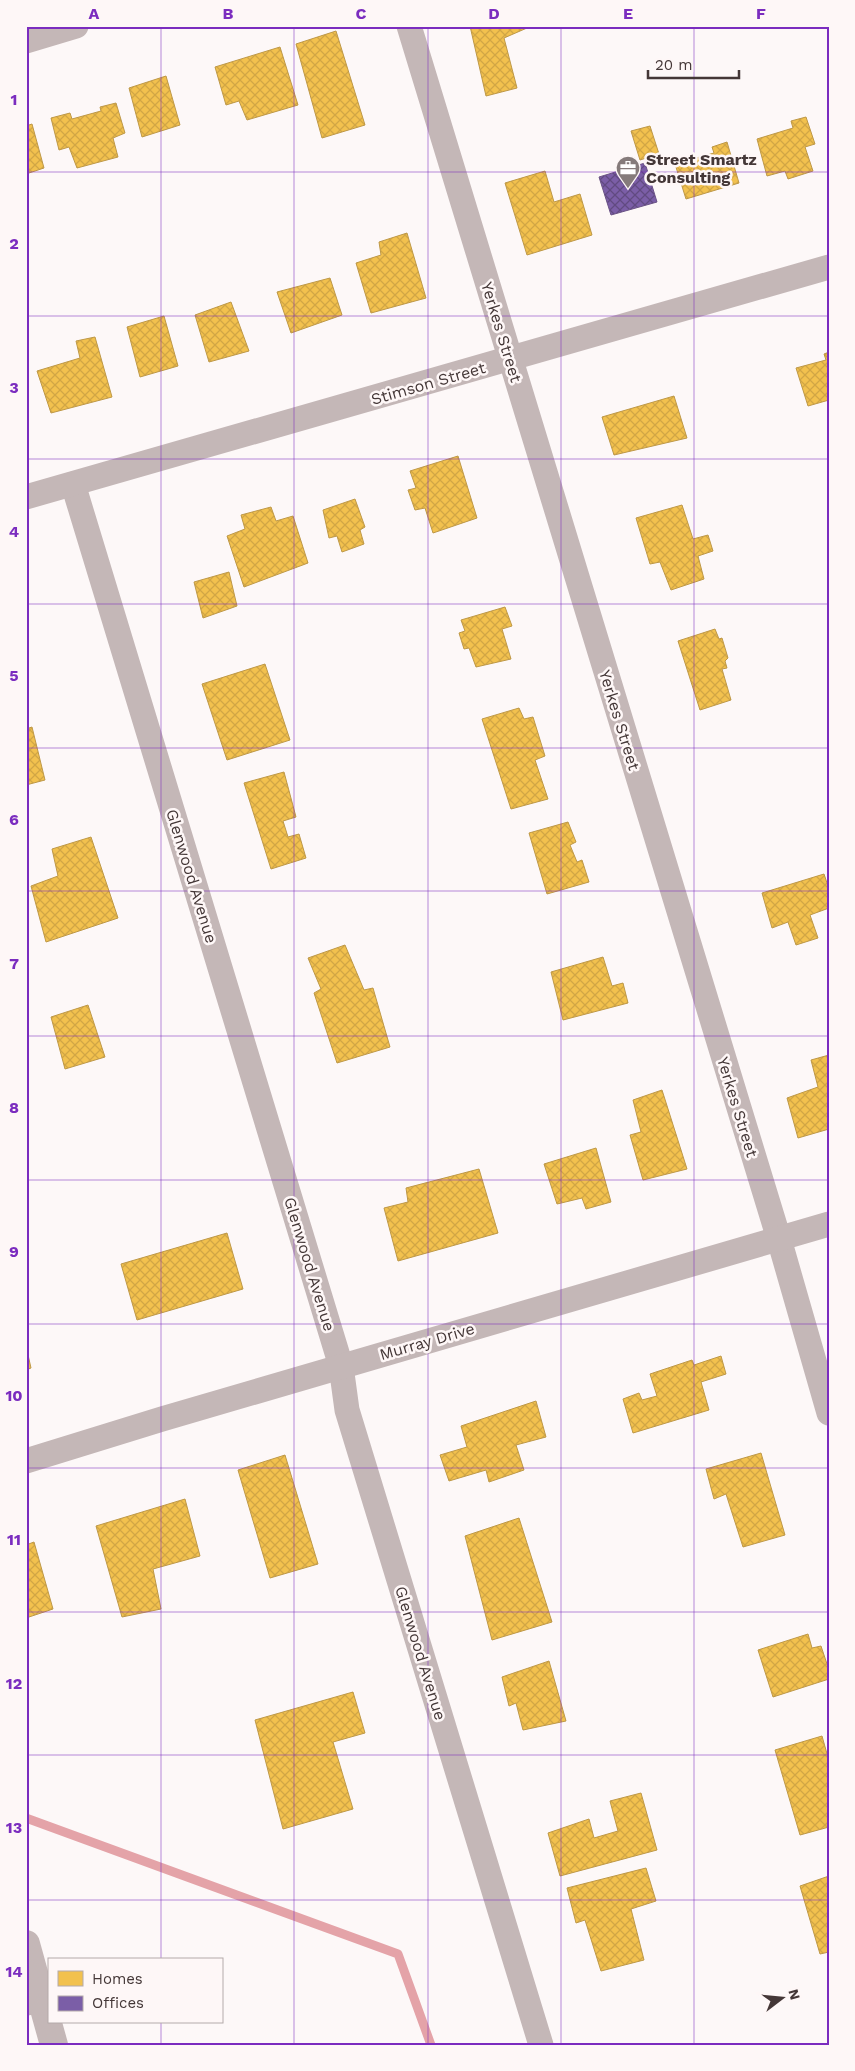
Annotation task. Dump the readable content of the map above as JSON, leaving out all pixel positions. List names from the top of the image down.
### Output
{
  "streets": {
    "street": [
      "Yerkes Street",
      "Stimson Street",
      "Glenwood Avenue",
      "Murray Drive"
    ]
  },
  "crossings": [
    ["Yerkes Street", "Stimson Street"],
    ["Yerkes Street", "Murray Drive"],
    ["Stimson Street", "Glenwood Avenue"],
    ["Glenwood Avenue", "Murray Drive"]
  ],
  "places": {
    "office": ["Street Smartz Consulting"]
  },
  "legend": ["Homes", "Offices"],
  "scale_bar": "20 m",
  "north": "right",
  "grid": {
    "columns": [
      "A",
      "B",
      "C",
      "D",
      "E",
      "F"
    ],
    "rows": [
      "1",
      "2",
      "3",
      "4",
      "5",
      "6",
      "7",
      "8",
      "9",
      "10",
      "11",
      "12",
      "13",
      "14"
    ]
  }
}
